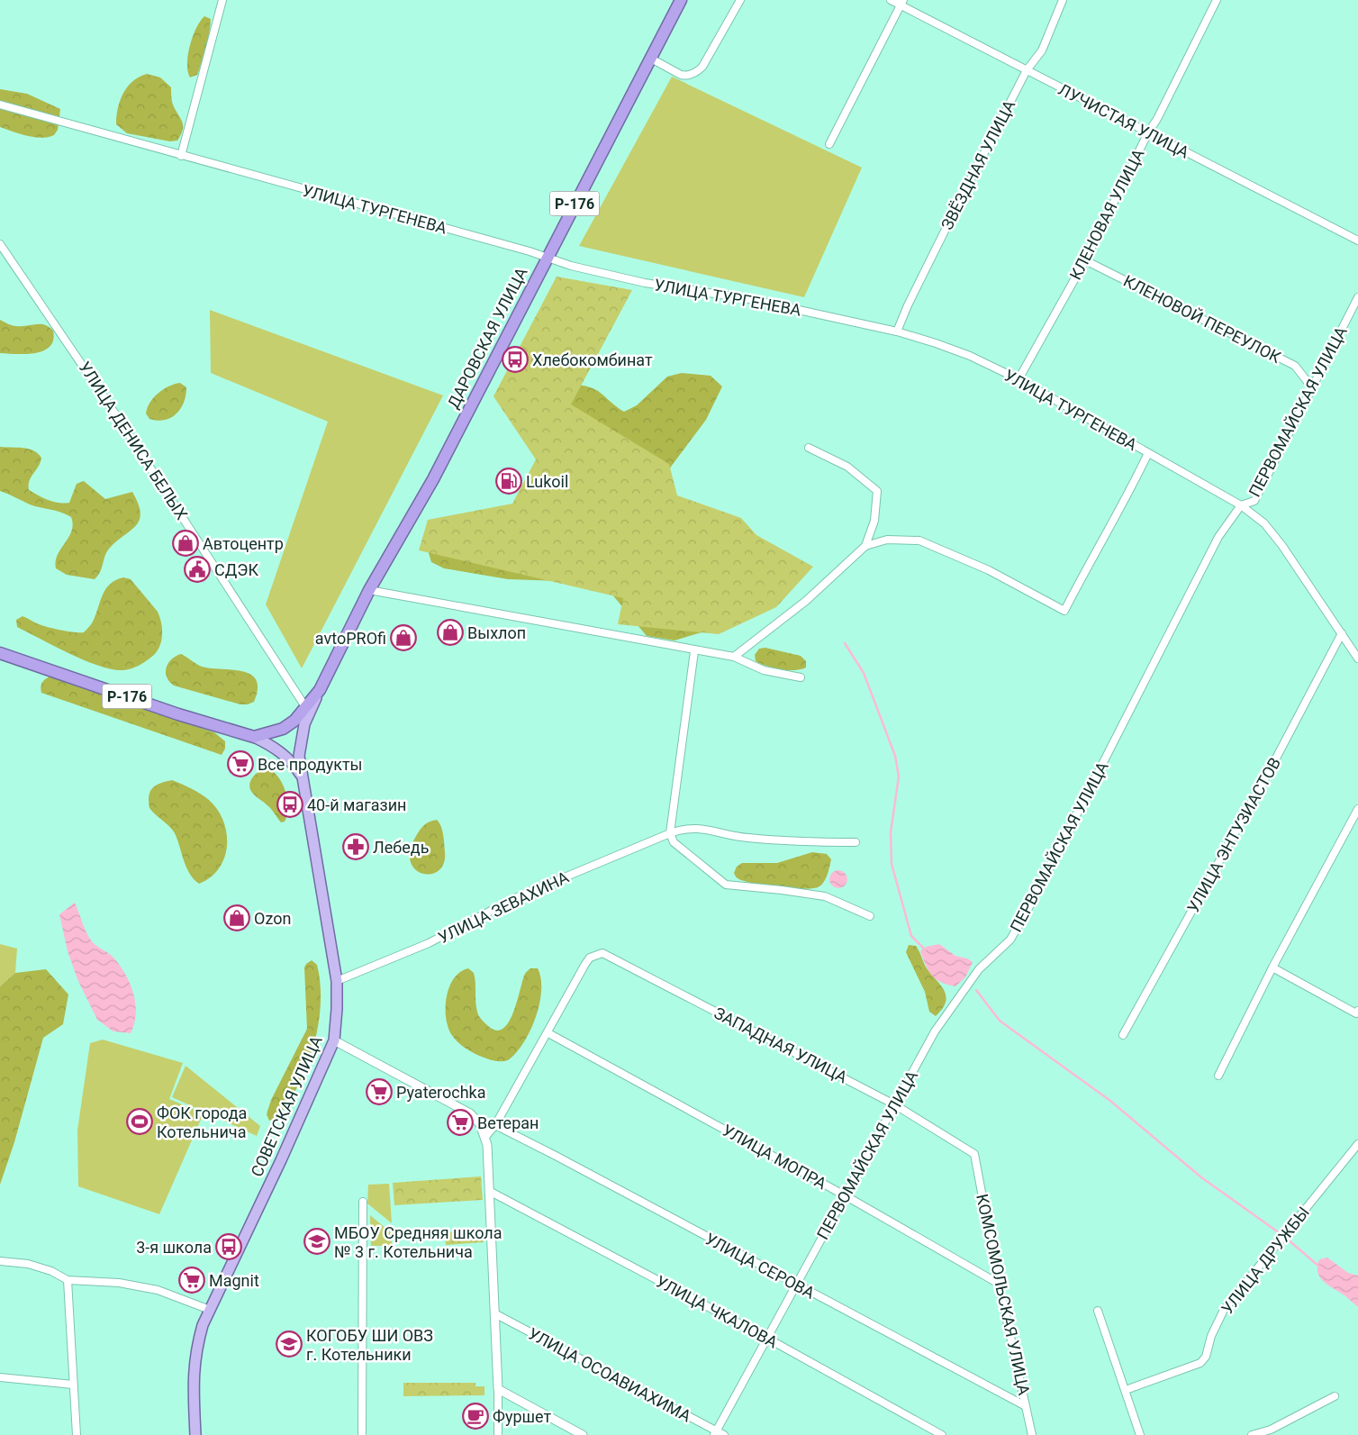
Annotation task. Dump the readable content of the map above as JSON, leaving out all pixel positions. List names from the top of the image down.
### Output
{
  "streets": {
    "highway": ["Р-176", "ДАРОВСКАЯ УЛИЦА"],
    "main road": ["СОВЕТСКАЯ УЛИЦА"],
    "street": [
      "ЛУЧИСТАЯ УЛИЦА",
      "ЗВЁЗДНАЯ УЛИЦА",
      "УЛИЦА ТУРГЕНЕВА",
      "КЛЕНОВАЯ УЛИЦА",
      "КЛЕНОВОЙ ПЕРЕУЛОК",
      "ПЕРВОМАЙСКАЯ УЛИЦА",
      "УЛИЦА ДЕНИСА БЕЛЫХ",
      "УЛИЦА ЭНТУЗИАСТОВ",
      "УЛИЦА ЗЕВАХИНА",
      "ЗАПАДНАЯ УЛИЦА",
      "УЛИЦА МОПРА",
      "УЛИЦА ДРУЖБЫ",
      "УЛИЦА СЕРОВА",
      "КОМСОМОЛЬСКАЯ УЛИЦА",
      "УЛИЦА ЧКАЛОВА",
      "УЛИЦА ОСОАВИАХИМА"
    ]
  },
  "crossings": [
    ["ЛУЧИСТАЯ УЛИЦА", "ЗВЁЗДНАЯ УЛИЦА"],
    ["ЛУЧИСТАЯ УЛИЦА", "КЛЕНОВАЯ УЛИЦА"],
    ["ЗВЁЗДНАЯ УЛИЦА", "УЛИЦА ТУРГЕНЕВА"],
    ["Р-176", "ДАРОВСКАЯ УЛИЦА"],
    ["Р-176", "СОВЕТСКАЯ УЛИЦА"],
    ["УЛИЦА ТУРГЕНЕВА", "КЛЕНОВАЯ УЛИЦА"],
    ["УЛИЦА ТУРГЕНЕВА", "ДАРОВСКАЯ УЛИЦА"],
    ["УЛИЦА ТУРГЕНЕВА", "ПЕРВОМАЙСКАЯ УЛИЦА"],
    ["УЛИЦА ТУРГЕНЕВА", "УЛИЦА ЭНТУЗИАСТОВ"],
    ["КЛЕНОВАЯ УЛИЦА", "КЛЕНОВОЙ ПЕРЕУЛОК"],
    ["КЛЕНОВОЙ ПЕРЕУЛОК", "ПЕРВОМАЙСКАЯ УЛИЦА"],
    ["ДАРОВСКАЯ УЛИЦА", "УЛИЦА ДЕНИСА БЕЛЫХ"],
    ["ДАРОВСКАЯ УЛИЦА", "СОВЕТСКАЯ УЛИЦА"],
    ["ПЕРВОМАЙСКАЯ УЛИЦА", "ЗАПАДНАЯ УЛИЦА"],
    ["ПЕРВОМАЙСКАЯ УЛИЦА", "УЛИЦА МОПРА"],
    ["ПЕРВОМАЙСКАЯ УЛИЦА", "УЛИЦА СЕРОВА"],
    ["ПЕРВОМАЙСКАЯ УЛИЦА", "УЛИЦА ЧКАЛОВА"],
    ["ПЕРВОМАЙСКАЯ УЛИЦА", "УЛИЦА ОСОАВИАХИМА"],
    ["УЛИЦА ЗЕВАХИНА", "СОВЕТСКАЯ УЛИЦА"],
    ["ЗАПАДНАЯ УЛИЦА", "УЛИЦА МОПРА"],
    ["ЗАПАДНАЯ УЛИЦА", "КОМСОМОЛЬСКАЯ УЛИЦА"],
    ["УЛИЦА МОПРА", "КОМСОМОЛЬСКАЯ УЛИЦА"],
    ["УЛИЦА СЕРОВА", "КОМСОМОЛЬСКАЯ УЛИЦА"]
  ],
  "places": {
    "bus stop": ["Хлебокомбинат", "40-й магазин", "3-я школа"],
    "fuel station": ["Lukoil"],
    "shop": [
      "Автоцентр",
      "Выхлоп",
      "avtoPROfi",
      "Ozon"
    ],
    "public building": ["СДЭК"],
    "supermarket": [
      "Все продукты",
      "Pyaterochka",
      "Ветеран",
      "Magnit"
    ],
    "pharmacy": ["Лебедь"],
    "sports": ["ФОК города Котельнича"],
    "school or university": ["МБОУ Средняя школа № 3 г. Котельнича", "КОГОБУ ШИ ОВЗ г. Котельники"],
    "cafe": ["Фуршет"]
  }
}
